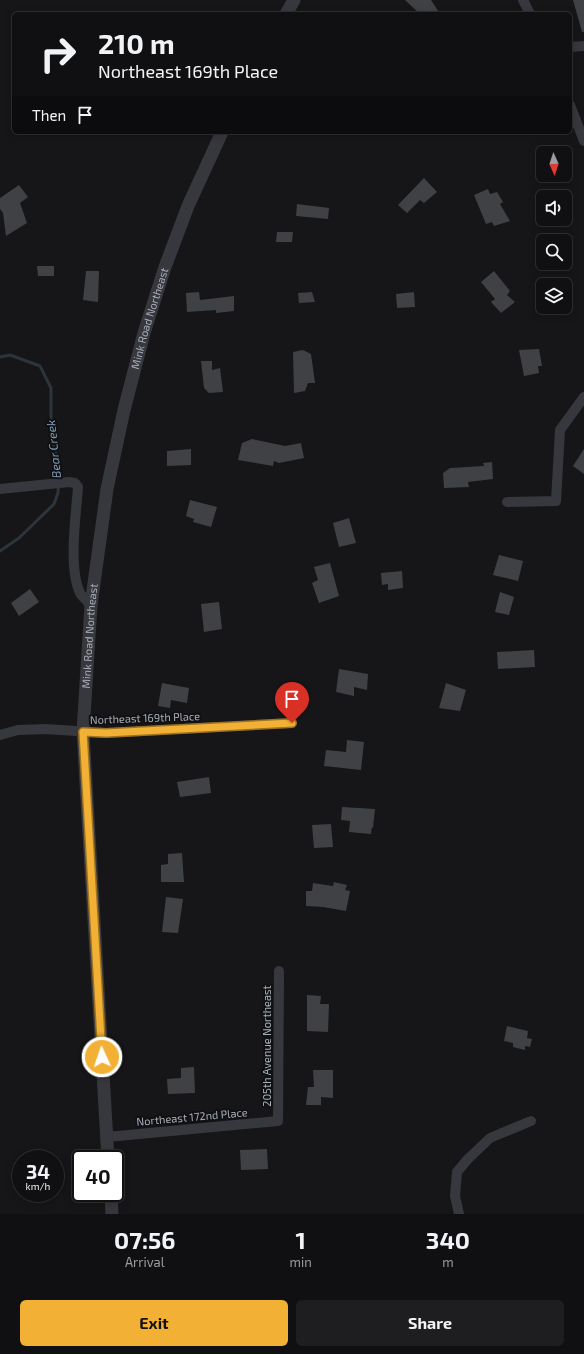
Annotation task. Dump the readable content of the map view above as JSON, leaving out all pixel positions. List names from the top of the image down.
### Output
{
  "streets": {
    "street": [
      "Mink Road Northeast",
      "Northeast 169th Place",
      "205th Avenue Northeast",
      "Northeast 172nd Place"
    ]
  },
  "crossings": [
    ["Mink Road Northeast", "Northeast 169th Place"],
    ["Mink Road Northeast", "Northeast 172nd Place"],
    ["205th Avenue Northeast", "Northeast 172nd Place"]
  ],
  "water": ["Bear Creek"],
  "north": "bottom",
  "page": {
    "turn": ["210 m", "Northeast 169th Place"],
    "then": "Then",
    "speed": "34 km/h",
    "limit": "40",
    "eta": [
      "07:56",
      "Arrival",
      "1",
      "min",
      "340",
      "m"
    ],
    "buttons": ["Exit", "Share"]
  }
}
